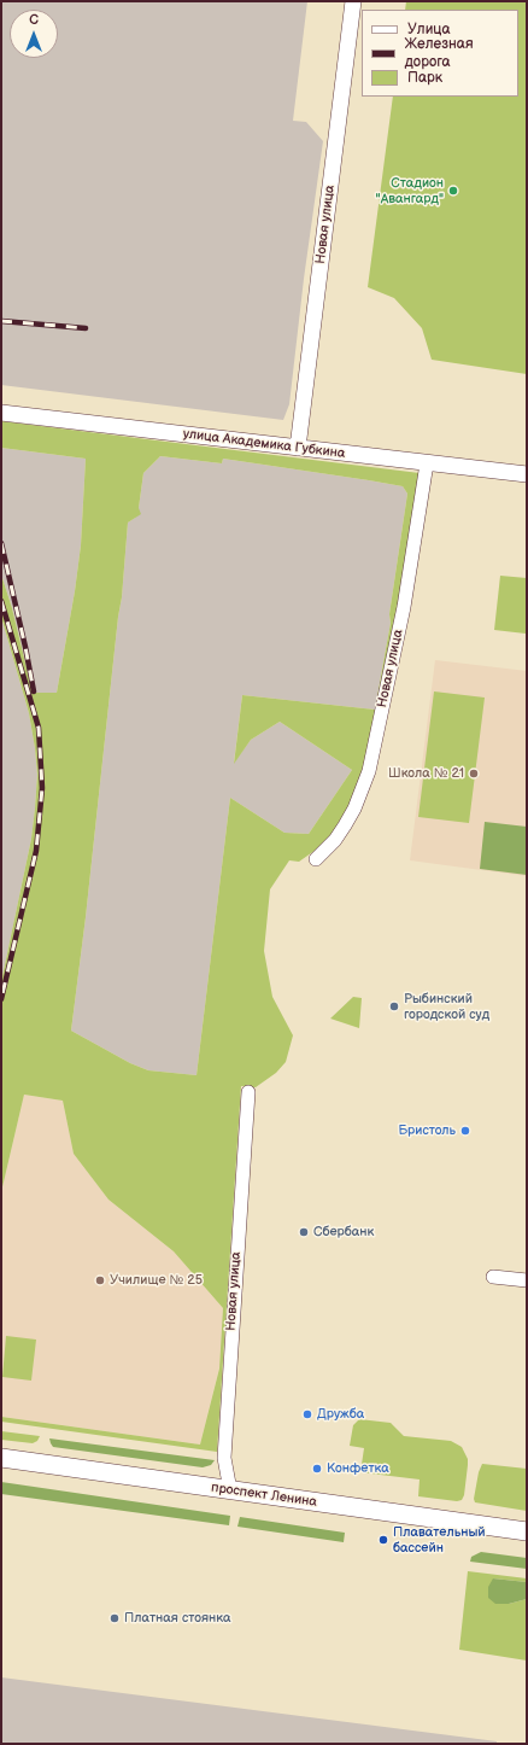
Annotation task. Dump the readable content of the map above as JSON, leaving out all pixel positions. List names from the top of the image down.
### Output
{
  "streets": {
    "main road": ["проспект Ленина"],
    "street": ["Новая улица", "улица Академика Губкина"]
  },
  "crossings": [
    ["Новая улица", "улица Академика Губкина"],
    ["Новая улица", "проспект Ленина"]
  ],
  "places": [
    "Стадион \"Авангард\"",
    "Школа № 21",
    "Рыбинский городской суд",
    "Бристоль",
    "Сбербанк",
    "Училище № 25",
    "Дружба",
    "Конфетка",
    "Плавательный бассейн",
    "Платная стоянка"
  ],
  "legend": ["Улица", "Железная дорога", "Парк"],
  "north": "top"
}
